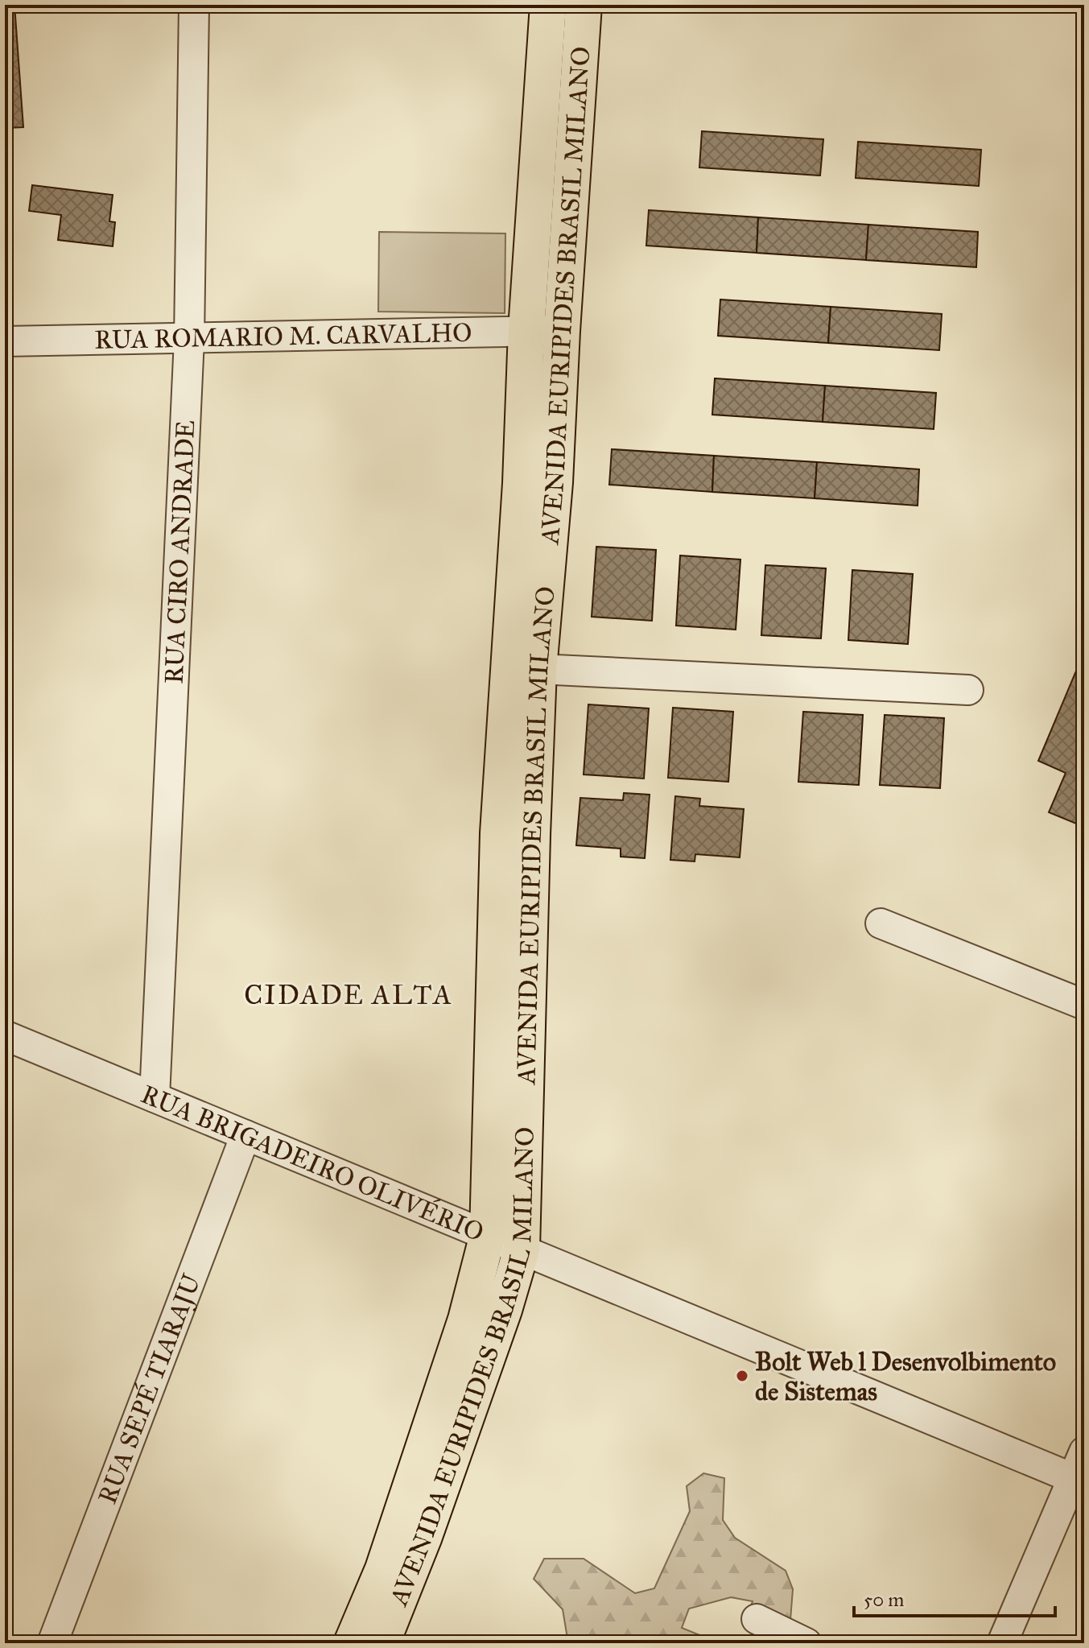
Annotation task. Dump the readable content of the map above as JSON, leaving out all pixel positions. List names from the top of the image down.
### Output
{
  "streets": {
    "main road": ["AVENIDA EURIPIDES BRASIL MILANO"],
    "street": [
      "RUA ROMARIO M. CARVALHO",
      "RUA CIRO ANDRADE",
      "RUA BRIGADEIRO OLIVÉRIO",
      "RUA SEPÉ TIARAJU"
    ]
  },
  "crossings": [
    ["AVENIDA EURIPIDES BRASIL MILANO", "RUA ROMARIO M. CARVALHO"],
    ["AVENIDA EURIPIDES BRASIL MILANO", "RUA BRIGADEIRO OLIVÉRIO"],
    ["RUA ROMARIO M. CARVALHO", "RUA CIRO ANDRADE"],
    ["RUA CIRO ANDRADE", "RUA BRIGADEIRO OLIVÉRIO"],
    ["RUA BRIGADEIRO OLIVÉRIO", "RUA SEPÉ TIARAJU"]
  ],
  "districts": ["CIDADE ALTA"],
  "places": ["Bolt Web l Desenvolbimento de Sistemas"],
  "scale_bar": "50 m"
}
